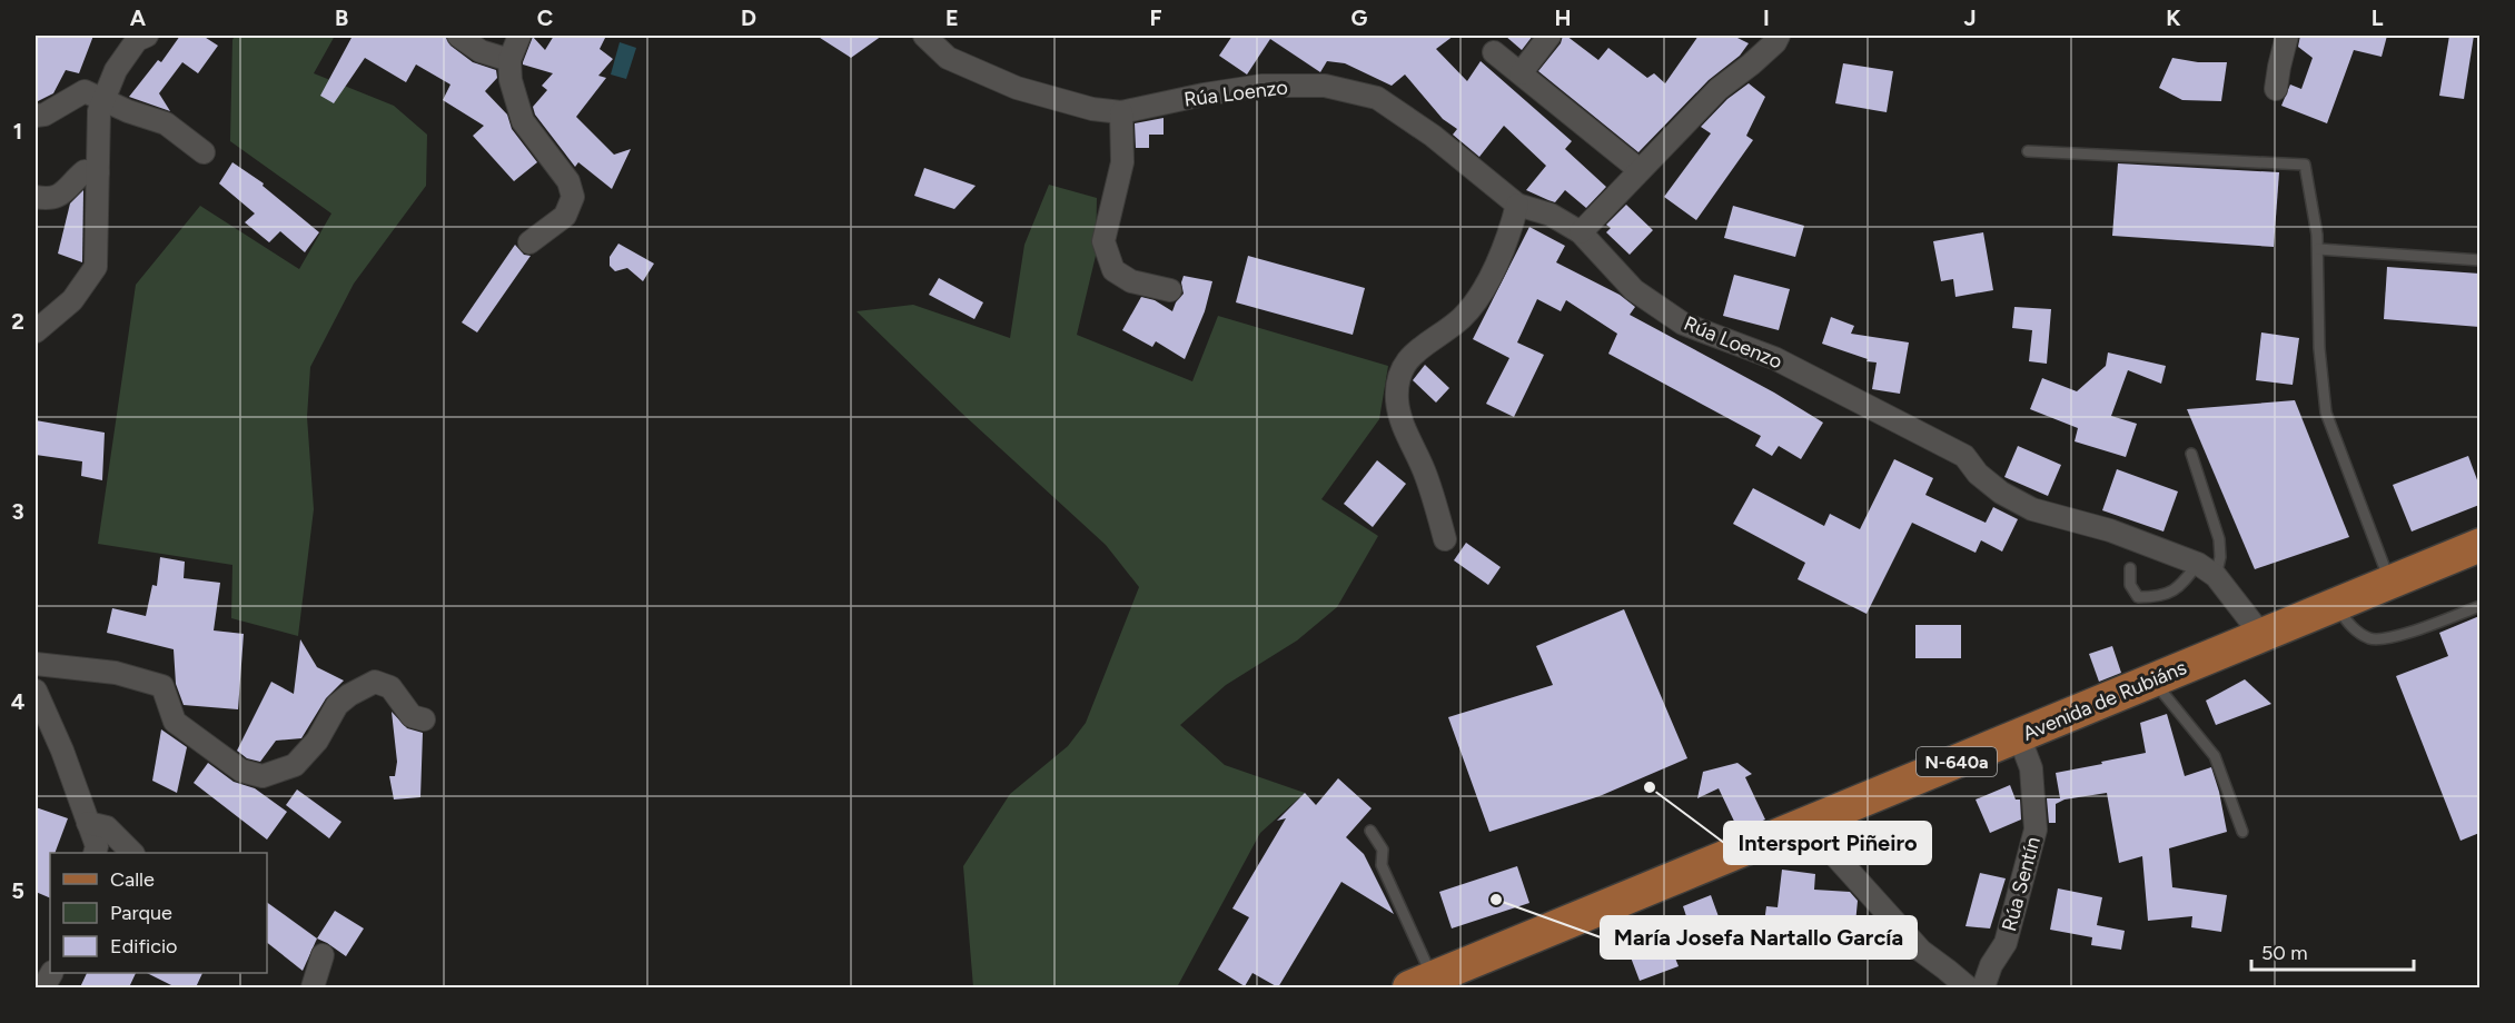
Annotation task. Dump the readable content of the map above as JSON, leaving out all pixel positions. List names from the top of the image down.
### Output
{
  "streets": {
    "main road": ["Avenida de Rubiáns", "N-640a"],
    "street": ["Rúa Loenzo", "Rúa Sentín"]
  },
  "crossings": [
    ["Rúa Loenzo", "Avenida de Rubiáns"],
    ["Avenida de Rubiáns", "Rúa Sentín"]
  ],
  "places": ["Intersport Piñeiro", "María Josefa Nartallo García"],
  "legend": ["Calle", "Parque", "Edificio"],
  "scale_bar": "50 m",
  "grid": {
    "columns": [
      "A",
      "B",
      "C",
      "D",
      "E",
      "F",
      "G",
      "H",
      "I",
      "J",
      "K",
      "L"
    ],
    "rows": [
      "1",
      "2",
      "3",
      "4",
      "5"
    ]
  }
}
